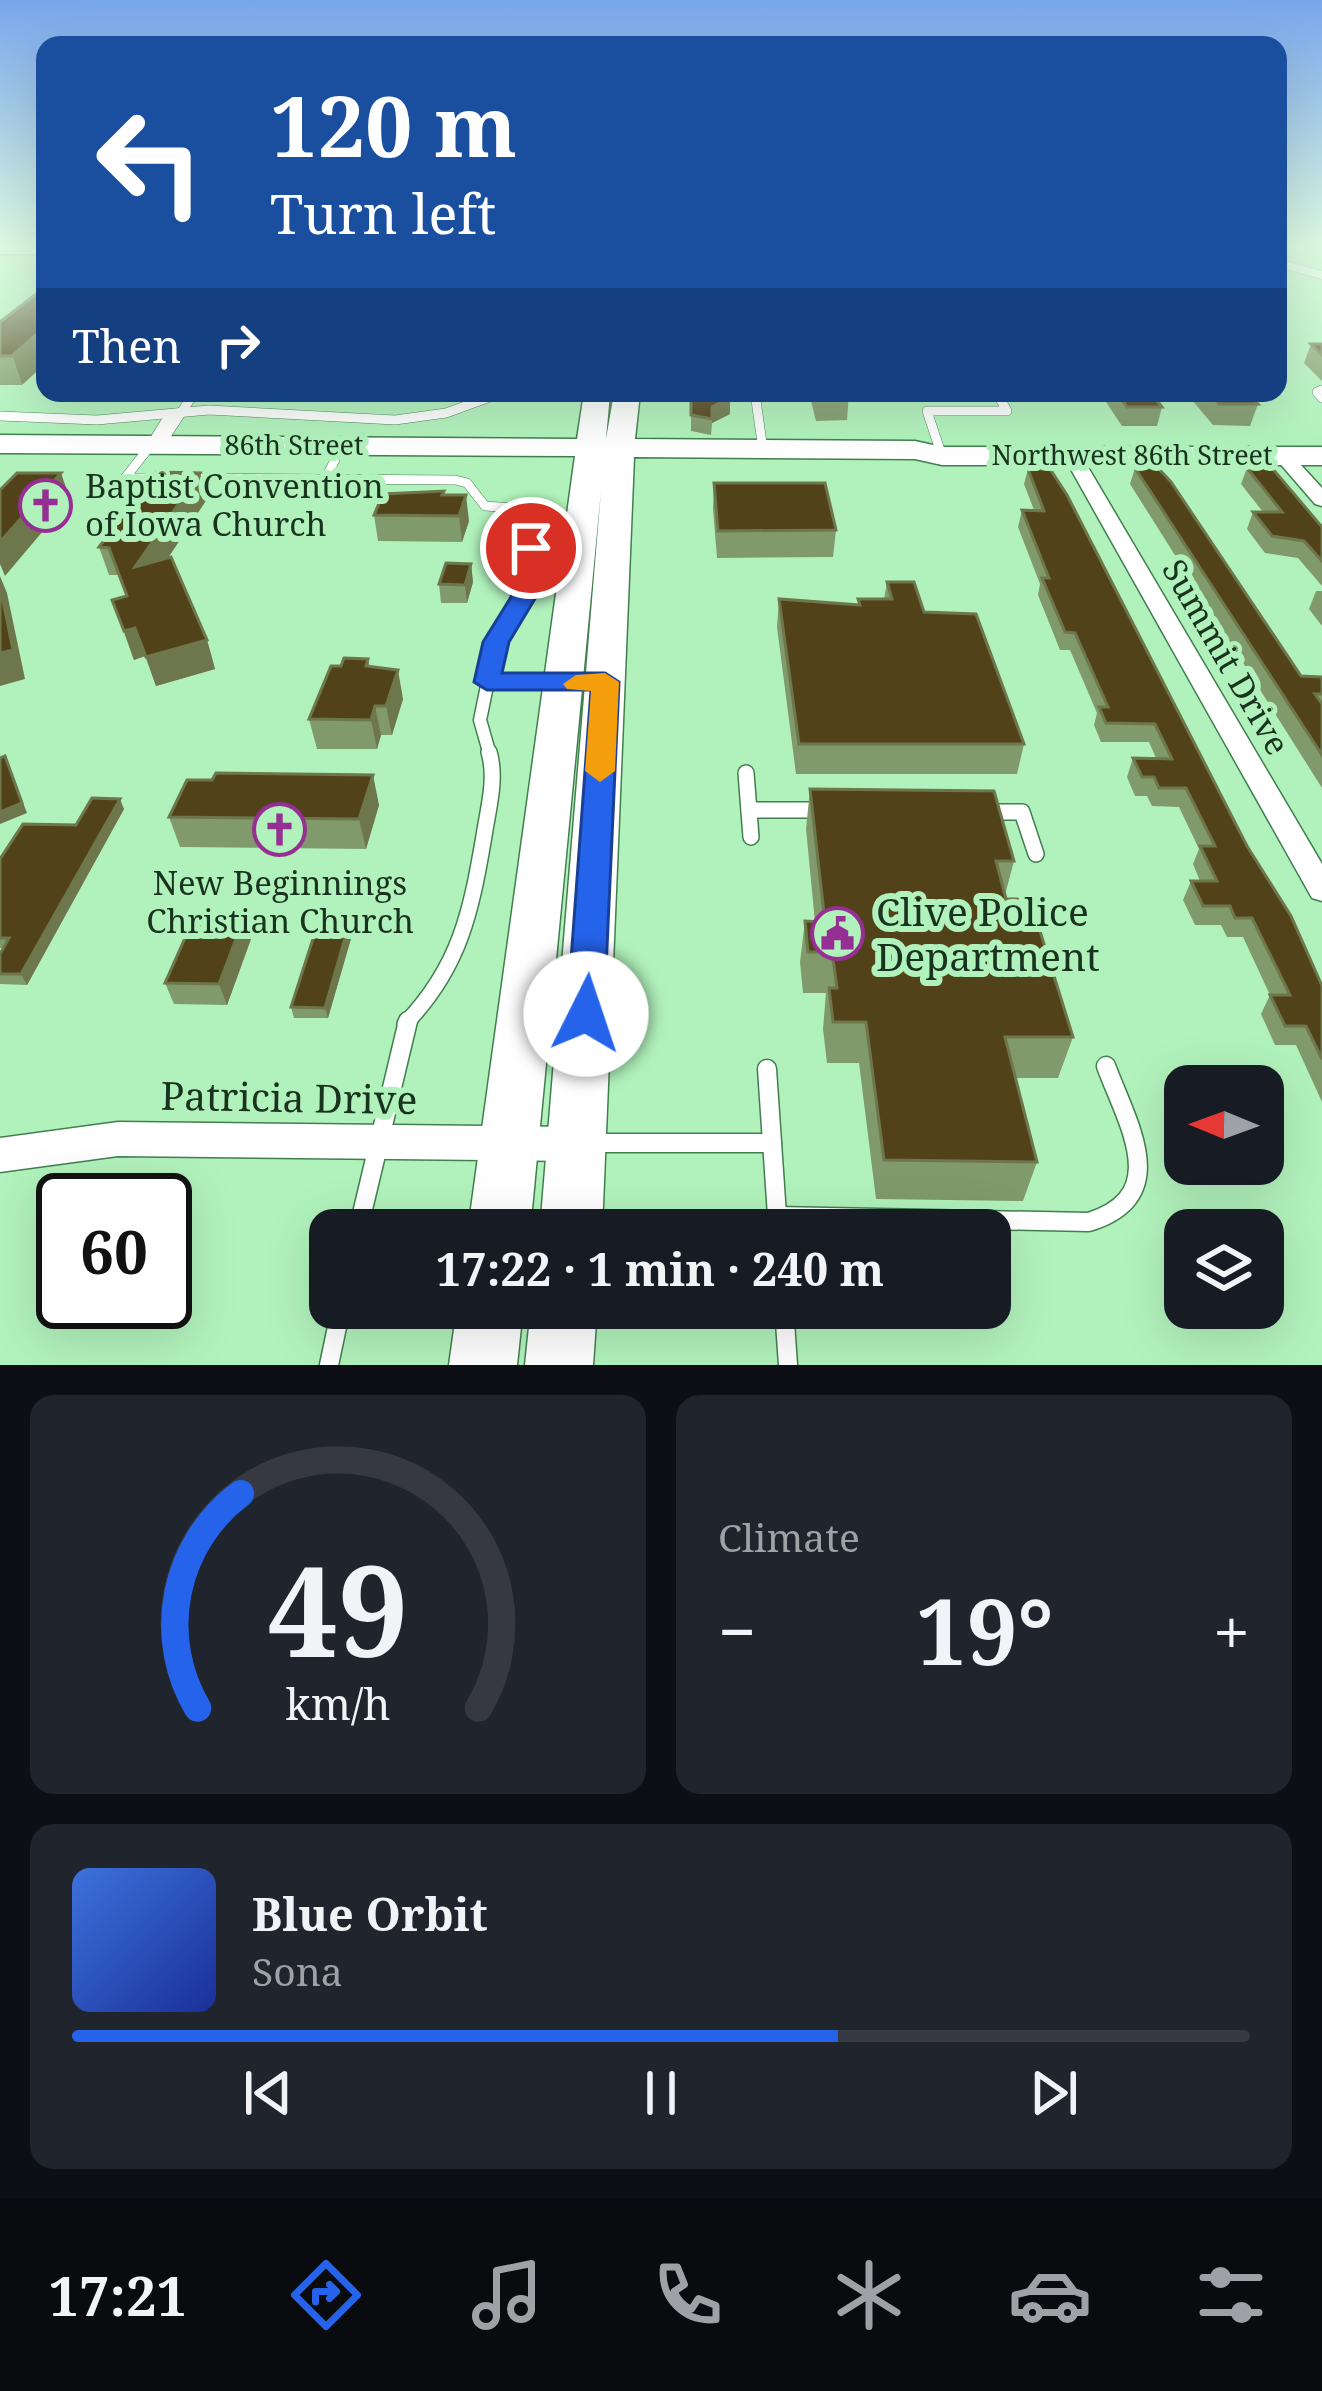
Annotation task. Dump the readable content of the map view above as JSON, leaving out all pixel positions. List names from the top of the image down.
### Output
{
  "streets": {
    "main road": ["86th Street", "Northwest 86th Street"],
    "street": ["Summit Drive", "Patricia Drive"]
  },
  "crossings": [
    ["86th Street", "Northwest 86th Street"],
    ["Northwest 86th Street", "Summit Drive"]
  ],
  "places": {
    "church": ["Baptist Convention of Iowa Church", "New Beginnings Christian Church"],
    "public building": ["Clive Police Department"]
  },
  "north": "left",
  "page": {
    "turn": ["120 m", "Turn left"],
    "then": "Then",
    "limit": "60",
    "trip": "17:22 · 1 min · 240 m",
    "tile": "Climate",
    "heat": ["−", "19°", "+"],
    "song": ["Blue Orbit", "Sona"],
    "tabs": "17:21",
    "gauge": ["49", "km/h"]
  }
}
